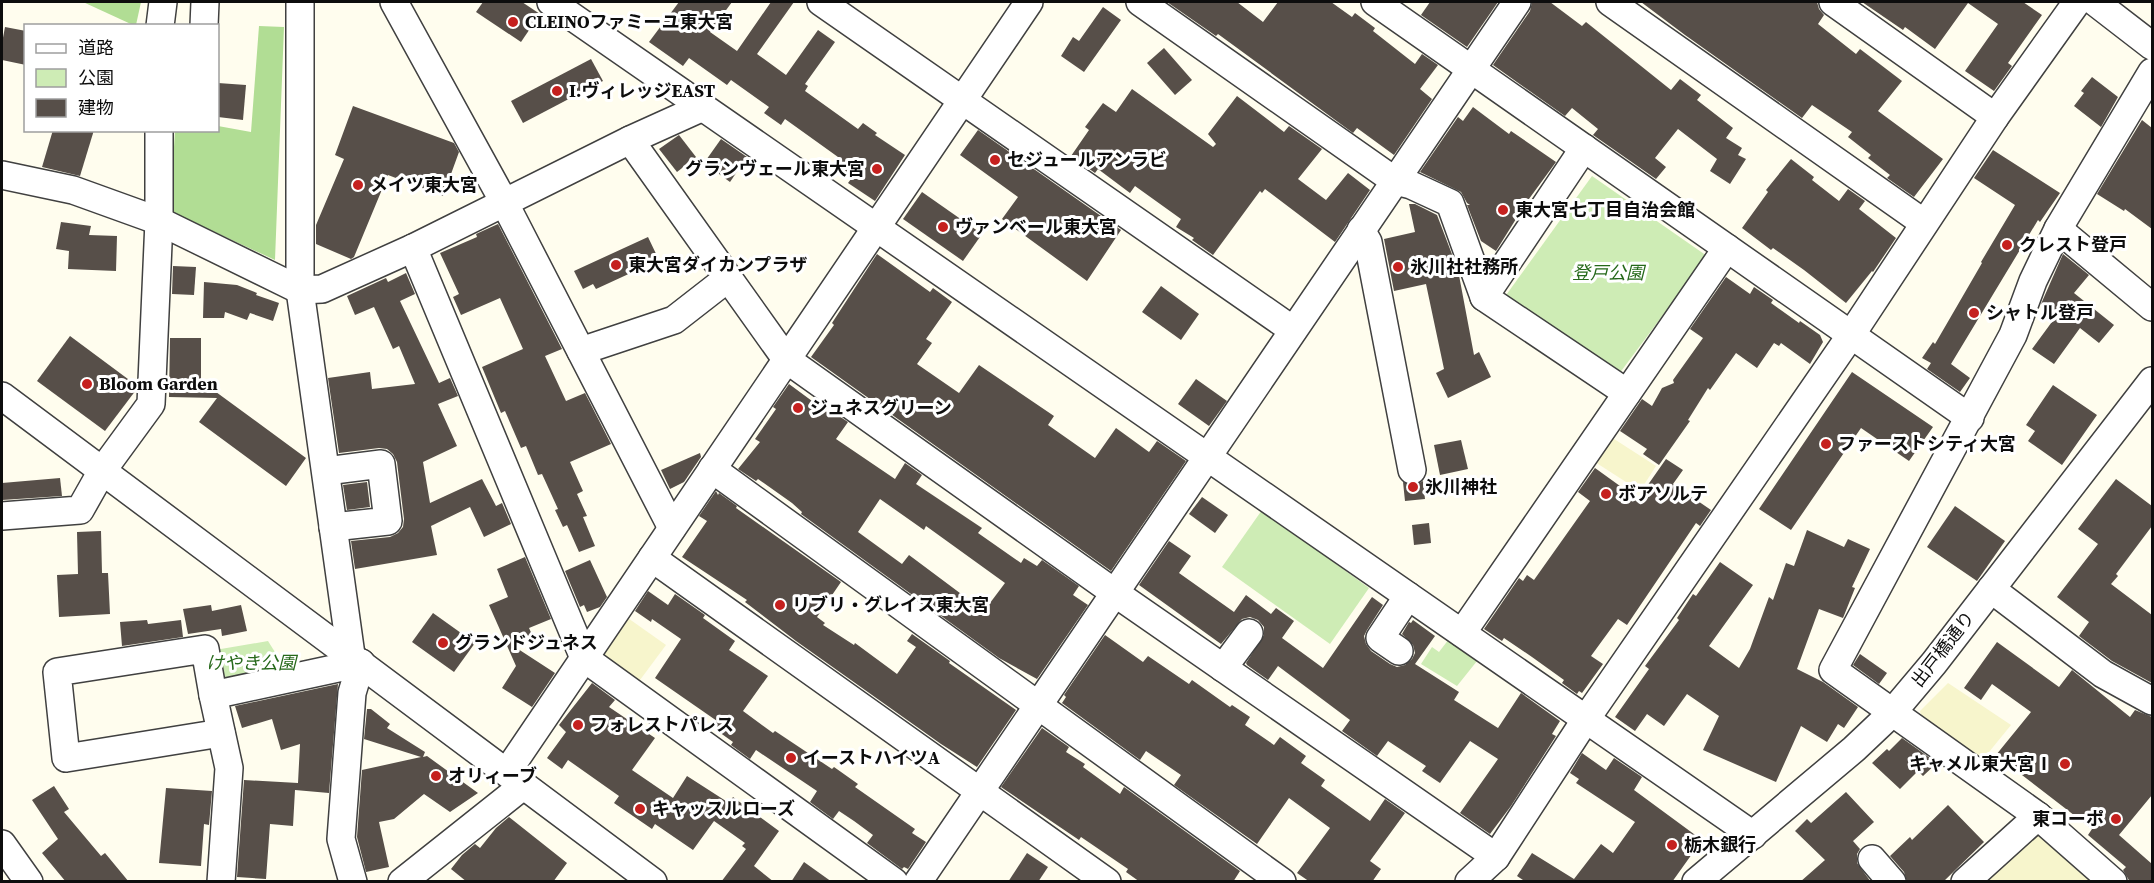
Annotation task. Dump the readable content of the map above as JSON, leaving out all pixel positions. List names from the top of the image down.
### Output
{
  "streets": {
    "street": ["出戸橋通り"]
  },
  "parks": ["登戸公園", "けやき公園"],
  "places": [
    "CLEINOファミーユ東大宮",
    "I.ヴィレッジEAST",
    "セジュールアンラビ",
    "グランヴェール東大宮",
    "メイツ東大宮",
    "東大宮七丁目自治会館",
    "ヴァンベール東大宮",
    "クレスト登戸",
    "東大宮ダイカンプラザ",
    "氷川社社務所",
    "シャトル登戸",
    "Bloom Garden",
    "ジュネスグリーン",
    "ファーストシティ大宮",
    "氷川神社",
    "ボアソルテ",
    "リブリ・グレイス東大宮",
    "グランドジュネス",
    "フォレストパレス",
    "イーストハイツA",
    "キャメル東大宮Ⅰ",
    "オリィーブ",
    "キャッスルローズ",
    "東コーポ",
    "栃木銀行"
  ],
  "legend": ["道路", "公園", "建物"]
}
